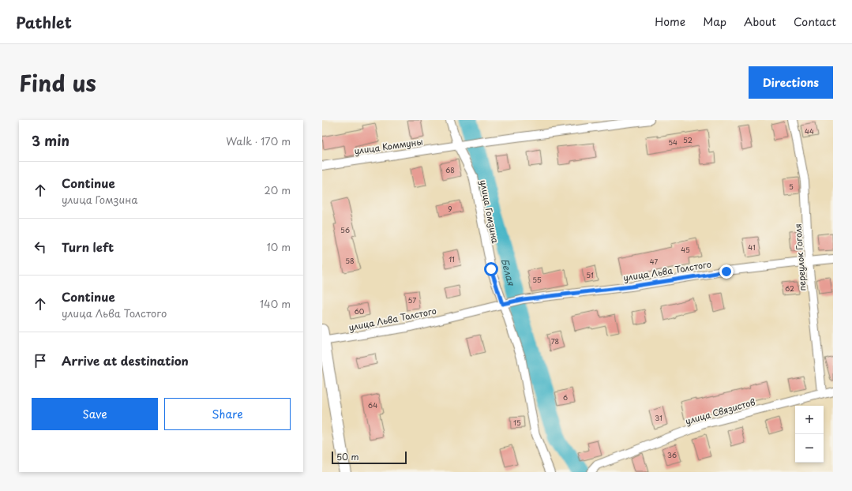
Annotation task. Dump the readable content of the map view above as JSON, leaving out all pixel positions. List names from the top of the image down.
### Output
{
  "streets": {
    "street": [
      "улица Коммуны",
      "улица Гомзина",
      "переулок Гоголя",
      "улица Льва Толстого",
      "улица Связистов"
    ]
  },
  "crossings": [
    ["улица Коммуны", "улица Гомзина"],
    ["улица Гомзина", "улица Льва Толстого"],
    ["переулок Гоголя", "улица Льва Толстого"],
    ["переулок Гоголя", "улица Связистов"]
  ],
  "water": ["Белая"],
  "house_numbers": [
    "44",
    "52",
    "54",
    "68",
    "5",
    "9",
    "56",
    "41",
    "45",
    "11",
    "58",
    "47",
    "51",
    "55",
    "62",
    "57",
    "60",
    "78",
    "6",
    "64",
    "31",
    "15",
    "36"
  ],
  "scale_bar": "50 m",
  "page": {
    "header": "Pathlet",
    "nav": [
      "Home",
      "Map",
      "About",
      "Contact"
    ],
    "title": "Find us",
    "buttons": [
      "Directions",
      ["Save", "Share"]
    ],
    "heading": ["3 min", "Walk · 170 m"],
    "list": [
      ["Continue", "улица Гомзина", "20 m"],
      ["Turn left", "10 m"],
      ["Continue", "улица Льва Толстого", "140 m"],
      "Arrive at destination"
    ],
    "map_buttons": ["+", "−"],
    "scale": "50 m"
  }
}
